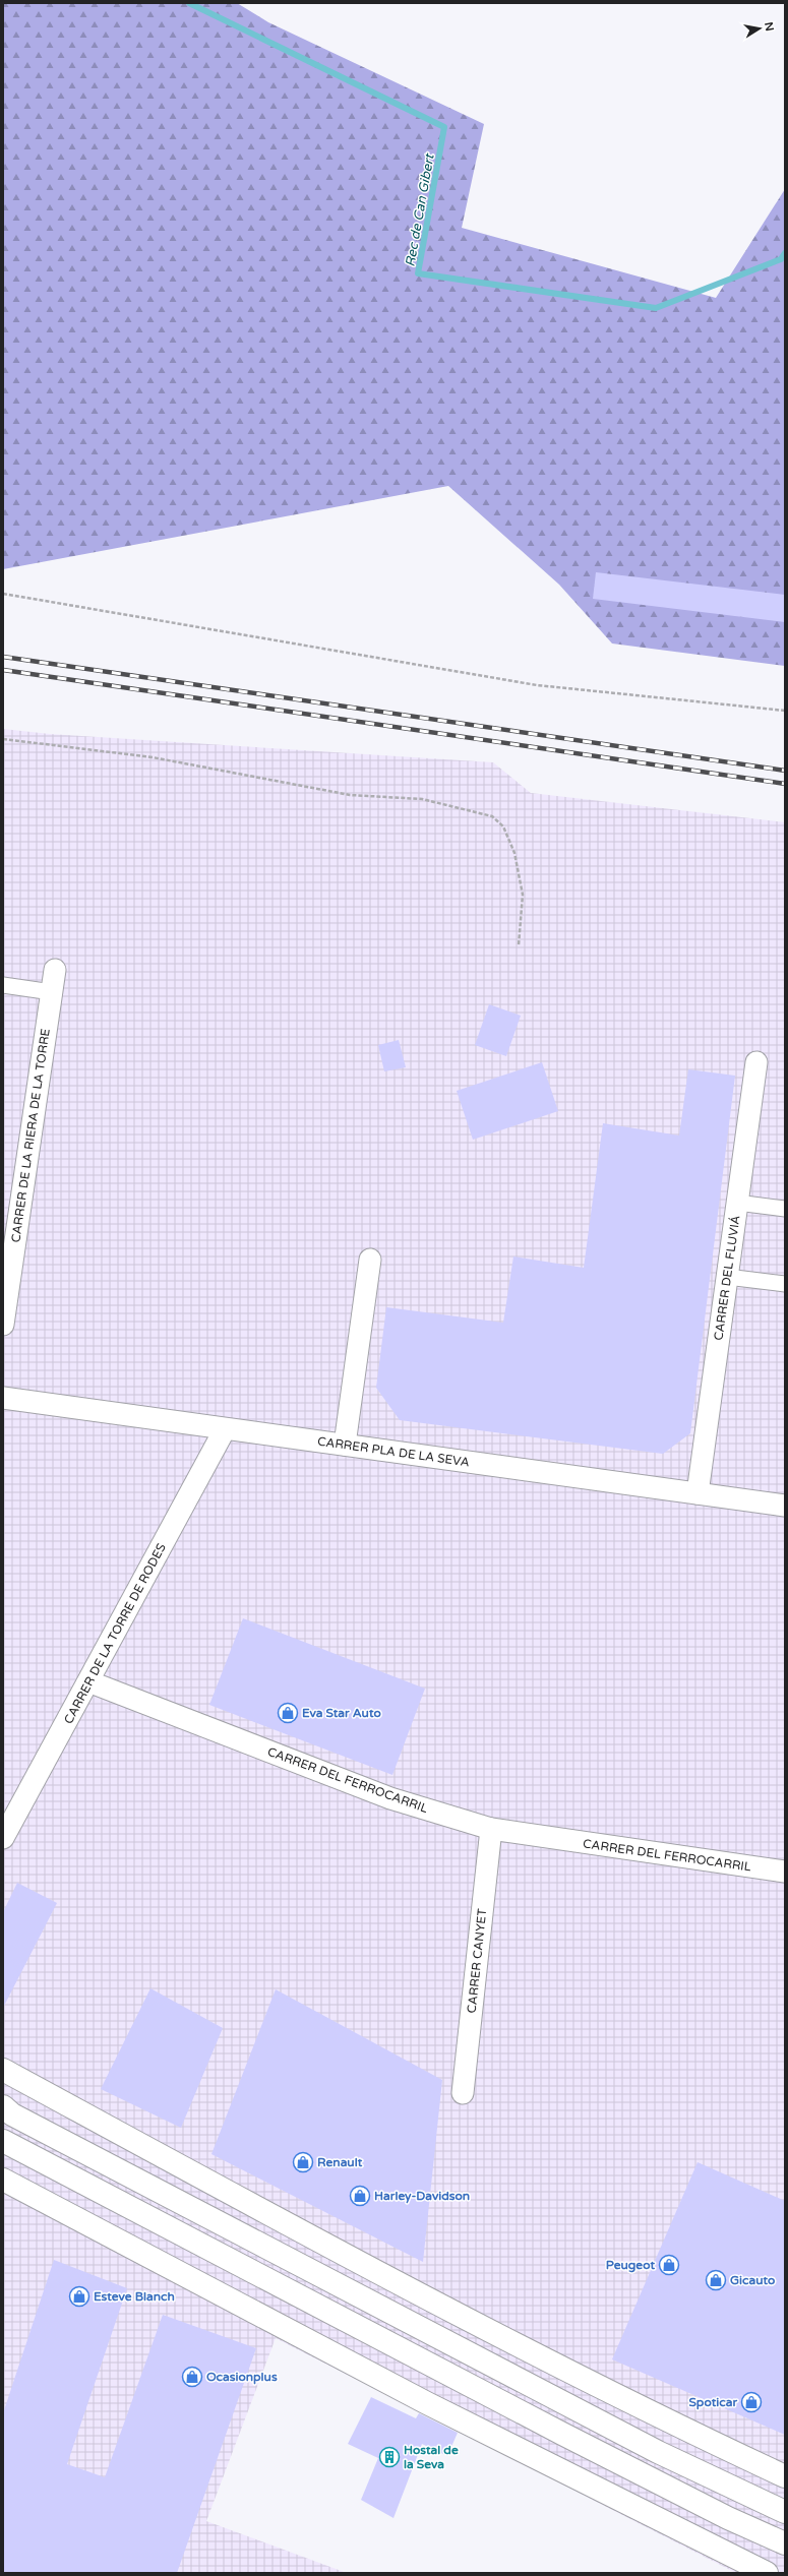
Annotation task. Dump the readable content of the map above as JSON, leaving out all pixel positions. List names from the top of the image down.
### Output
{
  "streets": {
    "street": [
      "CARRER DE LA RIERA DE LA TORRE",
      "CARRER DEL FLUVIÁ",
      "CARRER PLA DE LA SEVA",
      "CARRER DE LA TORRE DE RODES",
      "CARRER DEL FERROCARRIL",
      "CARRER CANYET"
    ]
  },
  "crossings": [
    ["CARRER DEL FLUVIÁ", "CARRER PLA DE LA SEVA"],
    ["CARRER PLA DE LA SEVA", "CARRER DE LA TORRE DE RODES"],
    ["CARRER DE LA TORRE DE RODES", "CARRER DEL FERROCARRIL"],
    ["CARRER DEL FERROCARRIL", "CARRER CANYET"]
  ],
  "water": ["Rec de Can Gibert"],
  "places": {
    "shop": [
      "Eva Star Auto",
      "Renault",
      "Harley-Davidson",
      "Peugeot",
      "Gicauto",
      "Esteve Blanch",
      "Ocasionplus",
      "Spoticar"
    ],
    "building": ["Hostal de la Seva"]
  },
  "north": "right"
}
